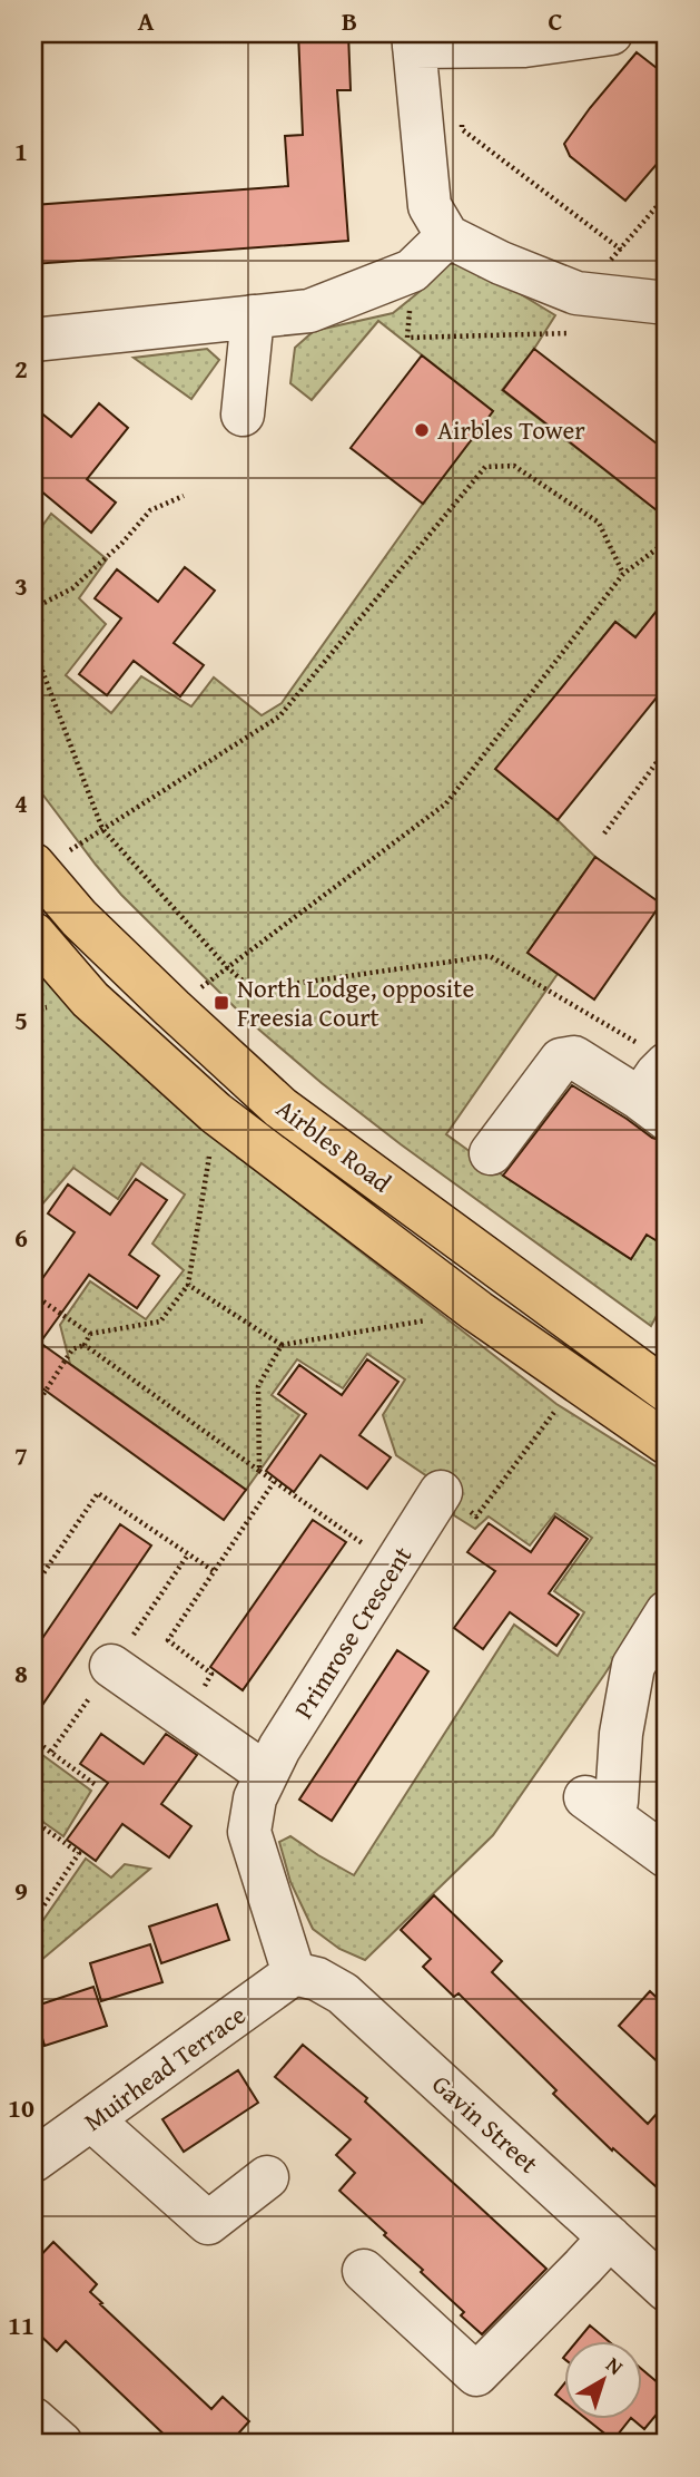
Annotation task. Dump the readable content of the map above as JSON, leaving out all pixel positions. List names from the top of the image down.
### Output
{
  "streets": {
    "main road": ["Airbles Road"],
    "street": ["Primrose Crescent", "Muirhead Terrace", "Gavin Street"]
  },
  "crossings": [
    ["Primrose Crescent", "Muirhead Terrace"],
    ["Primrose Crescent", "Gavin Street"],
    ["Muirhead Terrace", "Gavin Street"]
  ],
  "places": {
    "other": ["Airbles Tower"],
    "transit": ["North Lodge, opposite Freesia Court"]
  },
  "north": "top right",
  "grid": {
    "columns": ["A", "B", "C"],
    "rows": [
      "1",
      "2",
      "3",
      "4",
      "5",
      "6",
      "7",
      "8",
      "9",
      "10",
      "11"
    ]
  }
}
